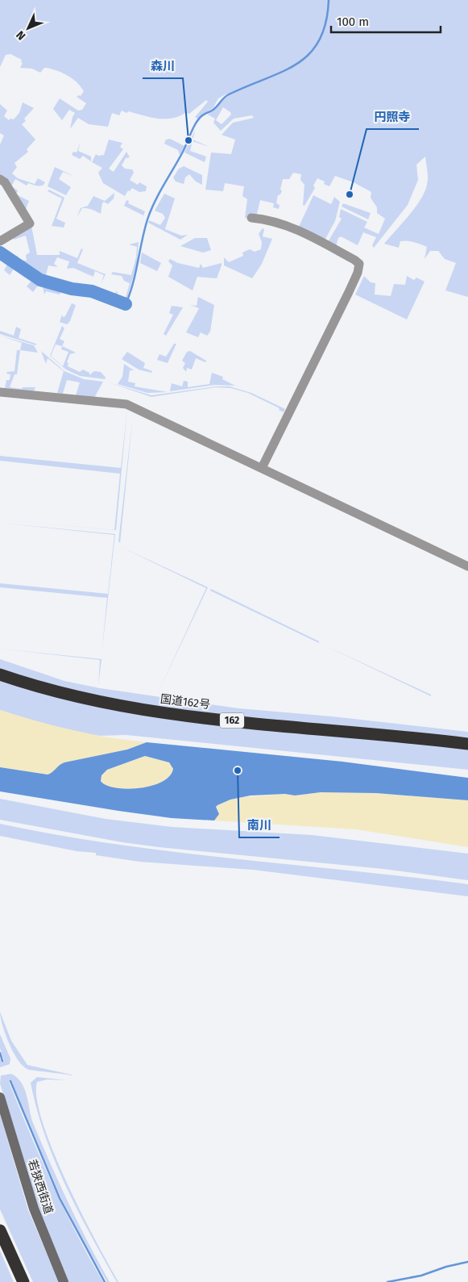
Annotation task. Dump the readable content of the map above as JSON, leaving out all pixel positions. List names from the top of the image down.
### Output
{
  "streets": {
    "highway": ["国道162号", "162"],
    "street": ["若狭西街道"]
  },
  "places": ["森川", "円照寺", "南川"],
  "scale_bar": "100 m",
  "north": "bottom left"
}
